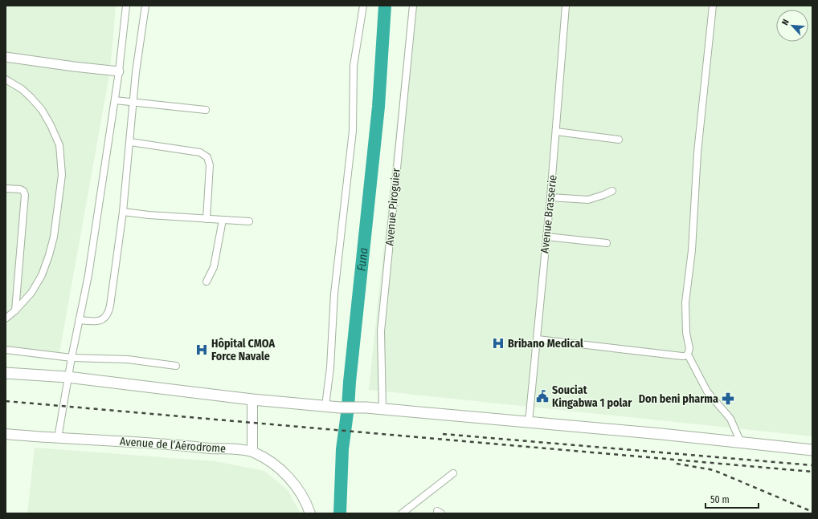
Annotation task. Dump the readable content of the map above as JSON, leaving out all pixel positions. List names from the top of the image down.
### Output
{
  "streets": {
    "main road": ["Avenue de l’Aérodrome"],
    "street": ["Avenue Piroguier", "Avenue Brasserie"]
  },
  "water": ["Funa"],
  "places": {
    "hospital": ["Bribano Medical", "Hôpital CMOA Force Navale"],
    "public building": ["Souciat Kingabwa 1 polar"],
    "pharmacy": ["Don beni pharma"]
  },
  "scale_bar": "50 m",
  "north": "top left"
}
